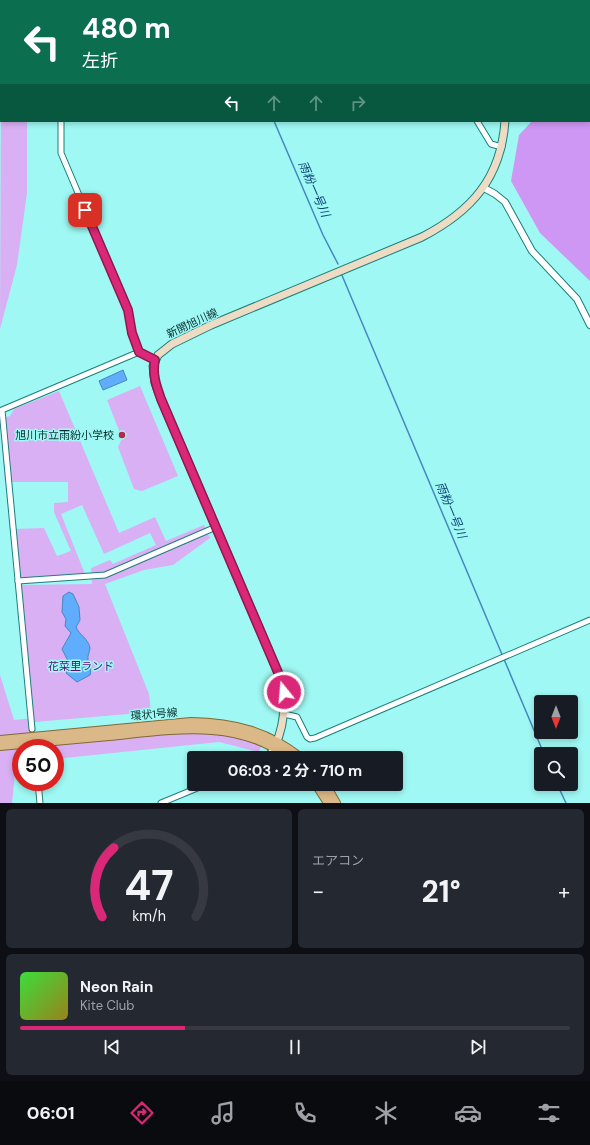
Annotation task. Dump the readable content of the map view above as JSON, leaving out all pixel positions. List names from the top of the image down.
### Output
{
  "streets": {
    "main road": ["新開旭川線", "環状1号線"]
  },
  "water": ["雨粉一号川"],
  "parks": ["花菜里ランド"],
  "places": ["旭川市立雨紛小学校"],
  "north": "bottom",
  "page": {
    "turn": ["480 m", "左折"],
    "limit": "50",
    "trip": "06:03 · 2 分 · 710 m",
    "tile": "エアコン",
    "heat": ["−", "21°", "+"],
    "song": ["Neon Rain", "Kite Club"],
    "tabs": "06:01",
    "gauge": ["47", "km/h"]
  }
}
